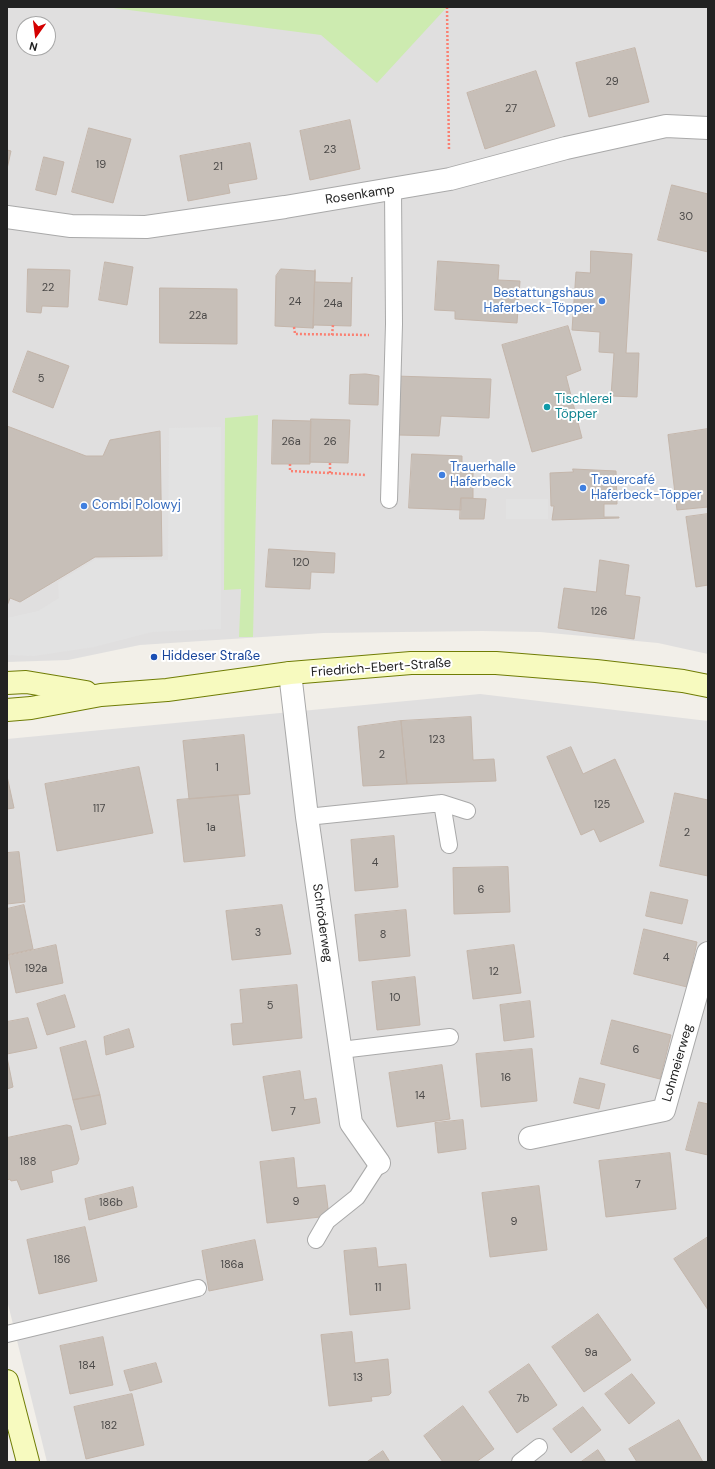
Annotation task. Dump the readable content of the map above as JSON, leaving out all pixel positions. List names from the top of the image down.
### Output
{
  "streets": {
    "main road": ["Friedrich-Ebert-Straße"],
    "street": ["Rosenkamp", "Schröderweg", "Lohmeierweg"]
  },
  "crossings": [
    ["Friedrich-Ebert-Straße", "Schröderweg"]
  ],
  "places": [
    "Bestattungshaus Haferbeck-Töpper",
    "Tischlerei Töpper",
    "Trauerhalle Haferbeck",
    "Trauercafé Haferbeck-Töpper",
    "Combi Polowyj",
    "Hiddeser Straße"
  ],
  "house_numbers": [
    "29",
    "27",
    "23",
    "19",
    "21",
    "30",
    "22",
    "24",
    "24a",
    "22a",
    "5",
    "26a",
    "26",
    "120",
    "126",
    "123",
    "2",
    "1",
    "125",
    "117",
    "1a",
    "2",
    "4",
    "6",
    "3",
    "8",
    "4",
    "192a",
    "12",
    "10",
    "5",
    "6",
    "16",
    "14",
    "7",
    "188",
    "7",
    "9",
    "186b",
    "9",
    "186",
    "186a",
    "11",
    "9a",
    "184",
    "13",
    "7b",
    "182"
  ],
  "north": "bottom"
}
